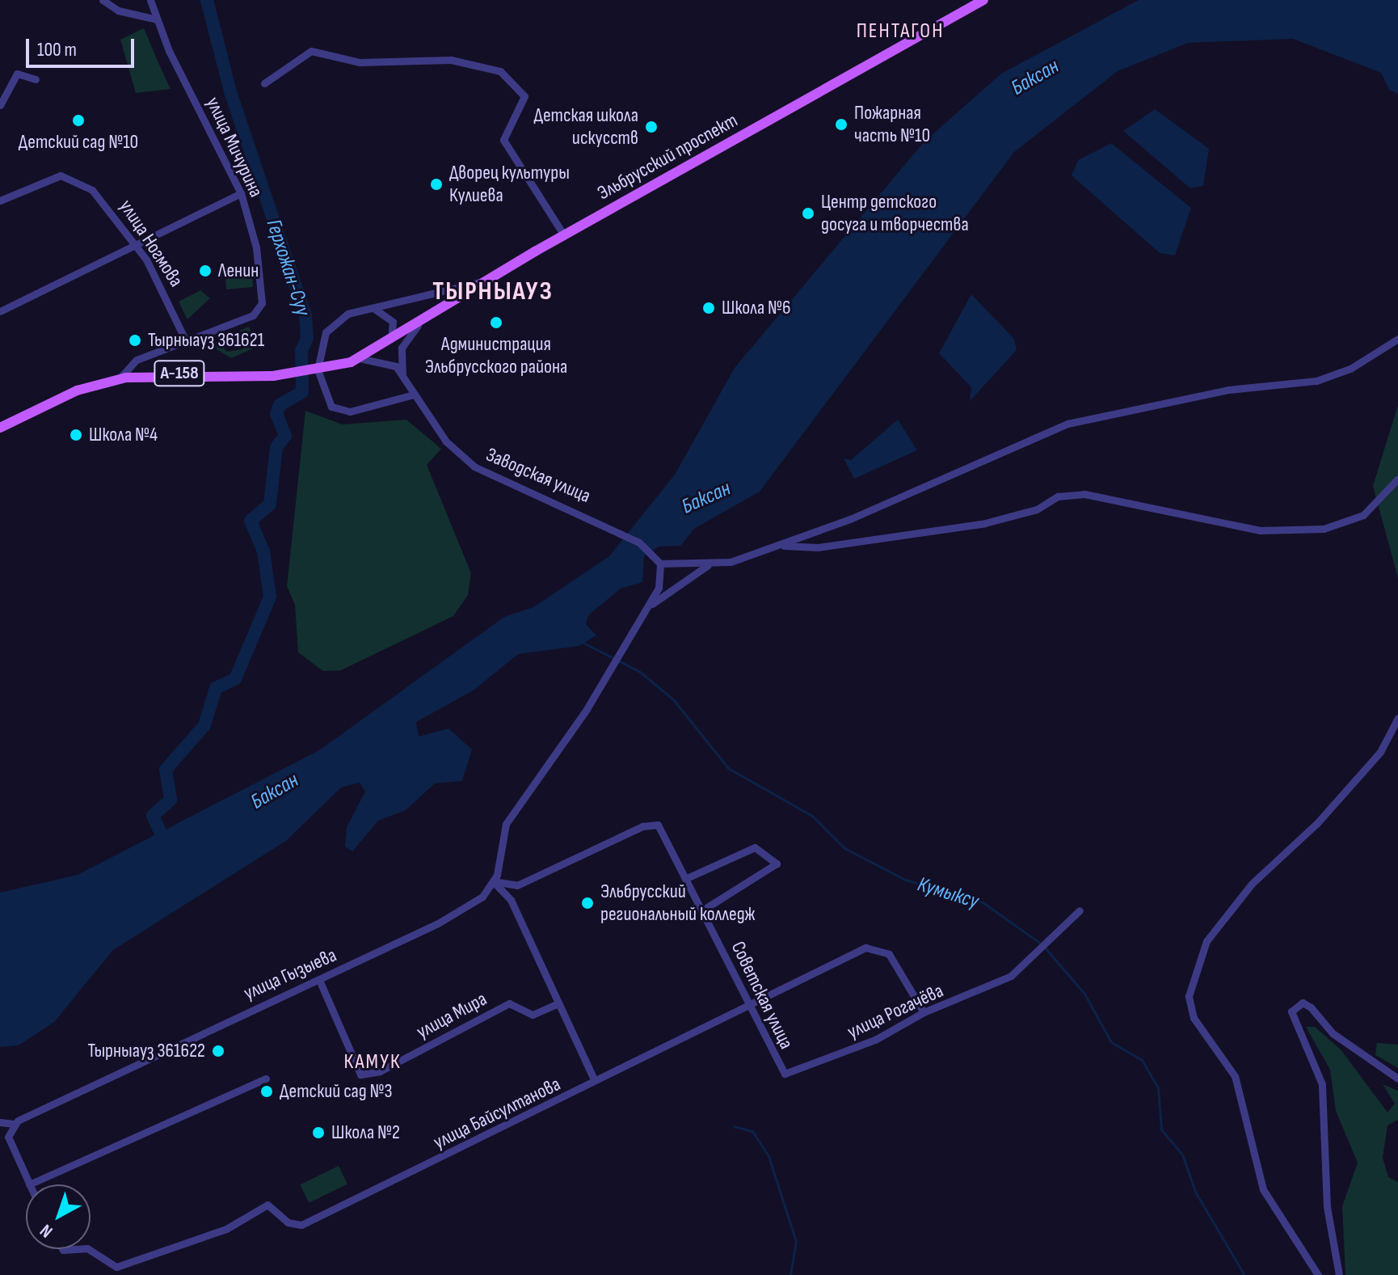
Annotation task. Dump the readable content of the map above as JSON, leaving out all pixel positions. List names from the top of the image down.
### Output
{
  "streets": {
    "main road": ["Эльбрусский проспект", "А-158"],
    "street": [
      "улица Мичурина",
      "улица Ногмова",
      "Заводская улица",
      "улица Гызыева",
      "Советская улица",
      "улица Рогачёва",
      "улица Мира",
      "улица Байсултанова"
    ]
  },
  "crossings": [
    ["улица Мичурина", "Эльбрусский проспект"],
    ["улица Мичурина", "улица Ногмова"],
    ["улица Гызыева", "Советская улица"],
    ["улица Гызыева", "улица Мира"],
    ["Советская улица", "улица Рогачёва"],
    ["Советская улица", "улица Байсултанова"],
    ["улица Рогачёва", "улица Байсултанова"]
  ],
  "districts": ["ПЕНТАГОН", "ТЫРНЫАУЗ", "КАМУК"],
  "water": ["Баксан", "Герхожан-Суу", "Кумыксу"],
  "places": [
    "Детский сад №10",
    "Пожарная часть №10",
    "Детская школа искусств",
    "Дворец культуры Кулиева",
    "Центр детского досуга и творчества",
    "Ленин",
    "Школа №6",
    "Администрация Эльбрусского района",
    "Тырныауз 361621",
    "Школа №4",
    "Эльбрусский региональный колледж",
    "Тырныауз 361622",
    "Детский сад №3",
    "Школа №2"
  ],
  "scale_bar": "100 m",
  "north": "bottom left"
}
